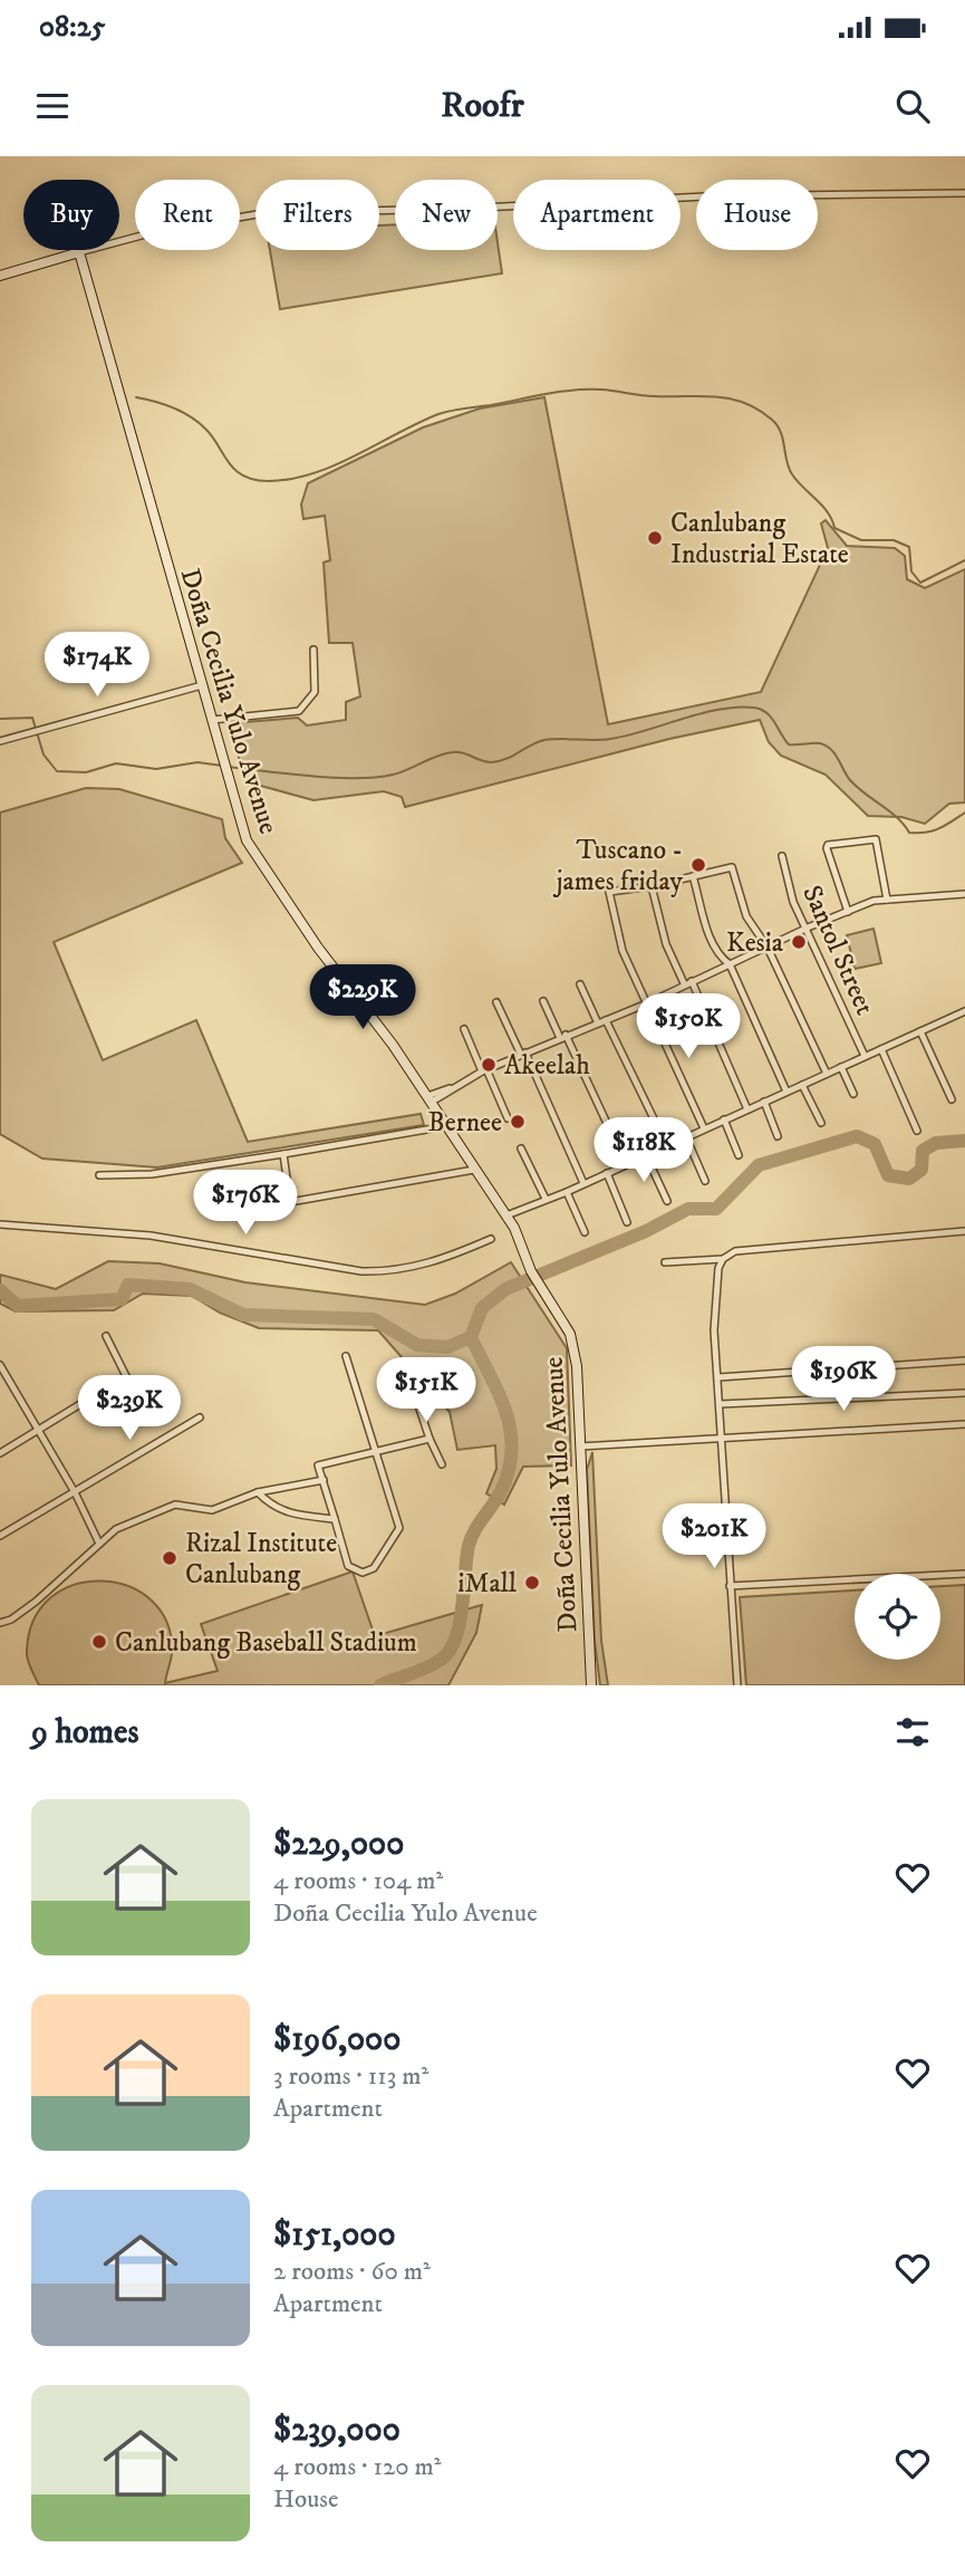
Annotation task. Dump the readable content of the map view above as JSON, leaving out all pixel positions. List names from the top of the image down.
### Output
{
  "streets": {
    "main road": ["Doña Cecilia Yulo Avenue"],
    "street": ["Santol Street"]
  },
  "places": [
    "Canlubang Industrial Estate",
    "Tuscano - james friday",
    "Kesia",
    "Akeelah",
    "Bernee",
    "Rizal Institute Canlubang",
    "iMall",
    "Canlubang Baseball Stadium"
  ],
  "page": {
    "status": "08:25",
    "header": "Roofr",
    "chip": [
      "Buy",
      "Rent",
      "Filters",
      "New",
      "Apartment",
      "House"
    ],
    "price": [
      "$174K",
      "$229K",
      "$150K",
      "$118K",
      "$176K",
      "$196K",
      "$151K",
      "$239K",
      "$201K"
    ],
    "heading": "9 homes",
    "list": [
      {
        "name": "$229,000",
        "note": "4 rooms · 104 m² · Doña Cecilia Yulo Avenue"
      },
      {
        "name": "$196,000",
        "note": "3 rooms · 113 m² · Apartment"
      },
      {
        "name": "$151,000",
        "note": "2 rooms · 60 m² · Apartment"
      },
      {
        "name": "$239,000",
        "note": "4 rooms · 120 m² · House"
      }
    ]
  }
}
